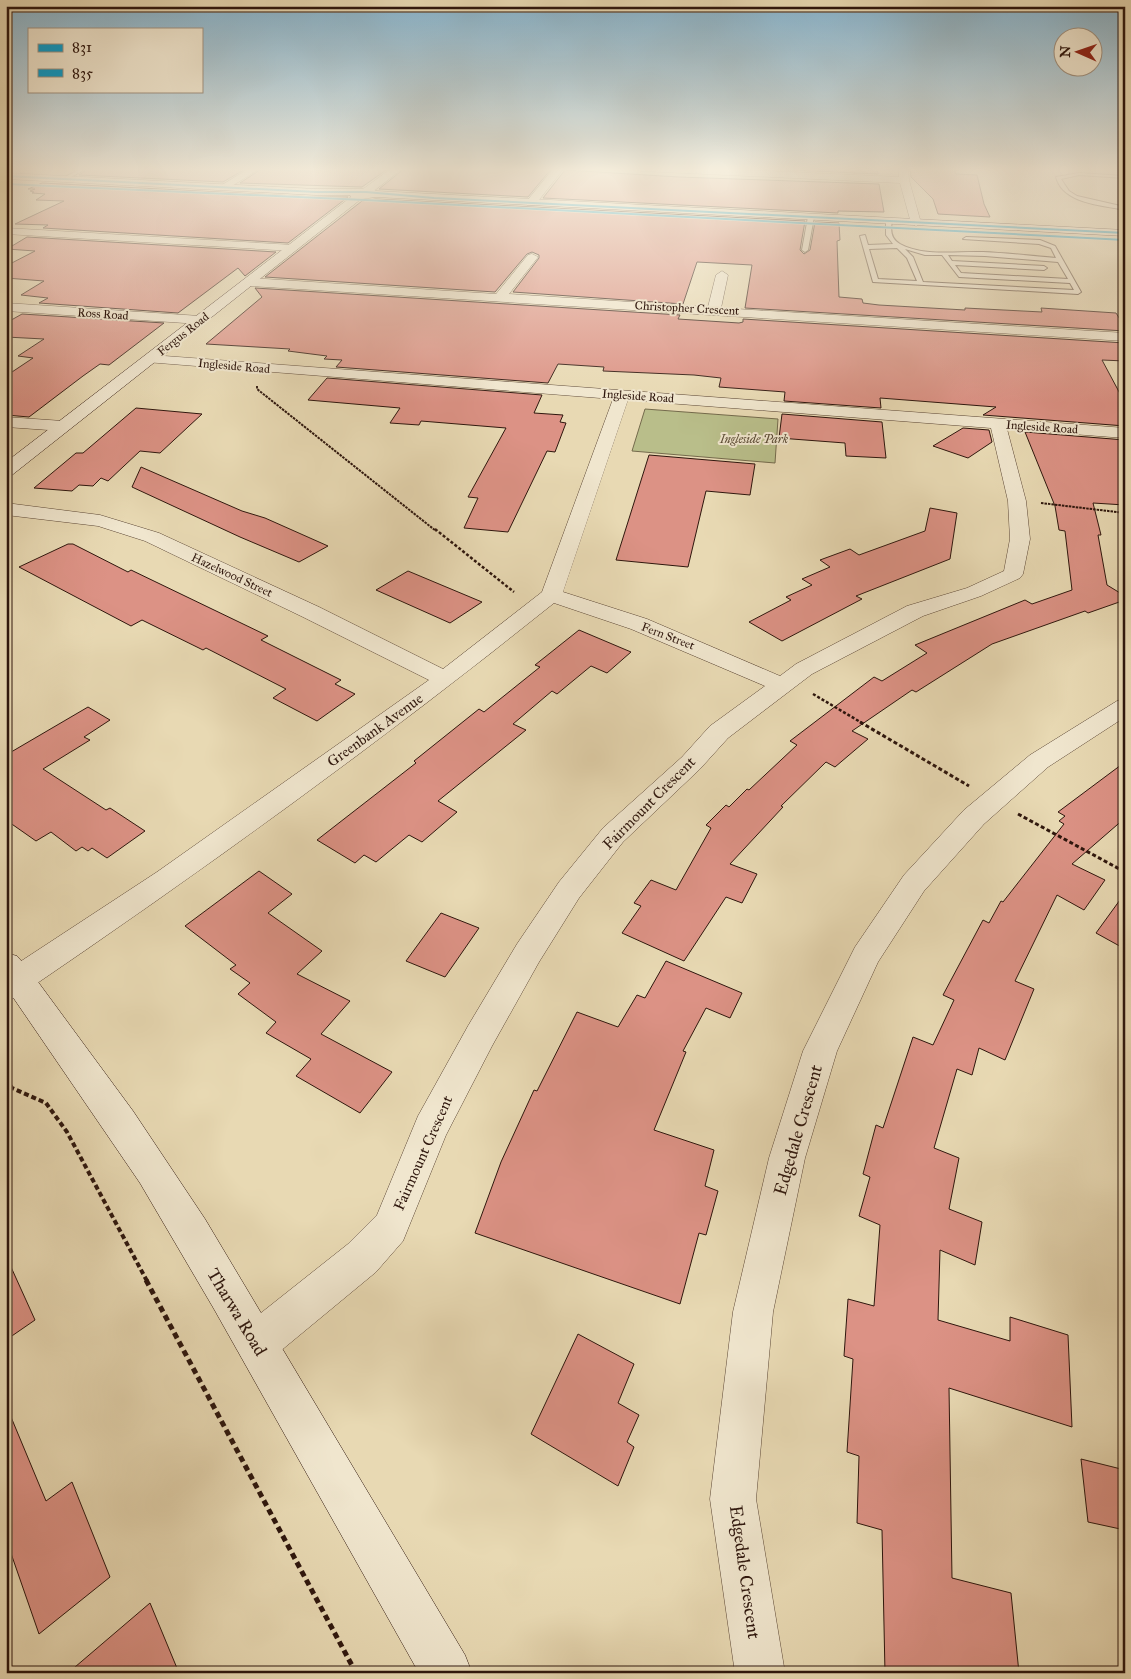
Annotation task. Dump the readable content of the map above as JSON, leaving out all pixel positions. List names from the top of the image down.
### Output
{
  "streets": {
    "street": [
      "Christopher Crescent",
      "Ross Road",
      "Fergus Road",
      "Ingleside Road",
      "Hazelwood Street",
      "Fern Street",
      "Greenbank Avenue",
      "Fairmount Crescent",
      "Edgedale Crescent",
      "Tharwa Road"
    ]
  },
  "crossings": [
    ["Christopher Crescent", "Fergus Road"],
    ["Ross Road", "Fergus Road"],
    ["Fergus Road", "Ingleside Road"],
    ["Ingleside Road", "Fairmount Crescent"],
    ["Hazelwood Street", "Greenbank Avenue"],
    ["Fern Street", "Greenbank Avenue"],
    ["Fern Street", "Fairmount Crescent"],
    ["Greenbank Avenue", "Tharwa Road"],
    ["Fairmount Crescent", "Tharwa Road"]
  ],
  "parks": ["Ingleside Park"],
  "legend": ["831", "835"],
  "north": "left"
}
